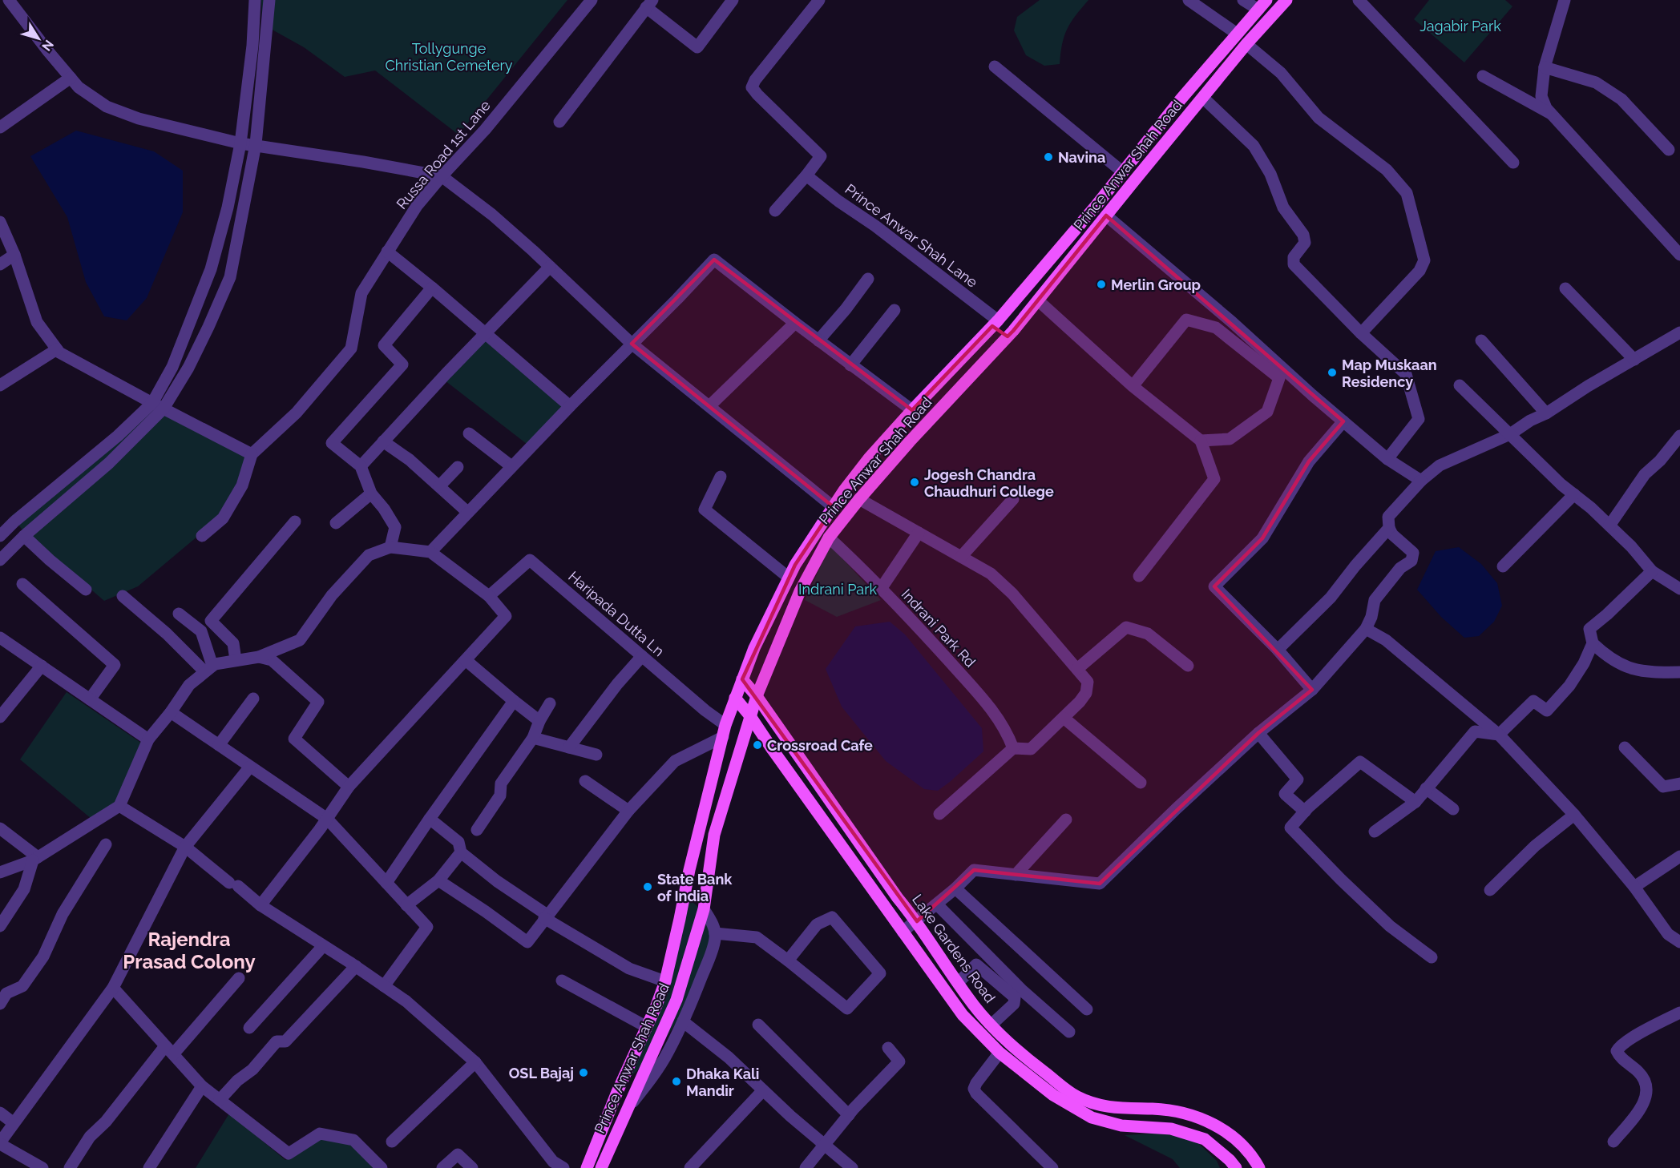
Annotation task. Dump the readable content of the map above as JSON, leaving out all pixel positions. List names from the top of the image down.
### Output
{
  "streets": {
    "main road": ["Prince Anwar Shah Road", "Lake Gardens Road"],
    "street": [
      "Russa Road 1st Lane",
      "Prince Anwar Shah Lane",
      "Haripada Dutta Ln",
      "Indrani Park Rd"
    ]
  },
  "crossings": [
    ["Prince Anwar Shah Road", "Prince Anwar Shah Lane"],
    ["Prince Anwar Shah Road", "Haripada Dutta Ln"],
    ["Prince Anwar Shah Road", "Indrani Park Rd"],
    ["Prince Anwar Shah Road", "Lake Gardens Road"]
  ],
  "districts": ["Rajendra Prasad Colony"],
  "parks": ["Jagabir Park", "Tollygunge Christian Cemetery", "Indrani Park"],
  "places": [
    "Navina",
    "Merlin Group",
    "Map Muskaan Residency",
    "Jogesh Chandra Chaudhuri College",
    "Crossroad Cafe",
    "State Bank of India",
    "OSL Bajaj",
    "Dhaka Kali Mandir"
  ],
  "north": "bottom right"
}
